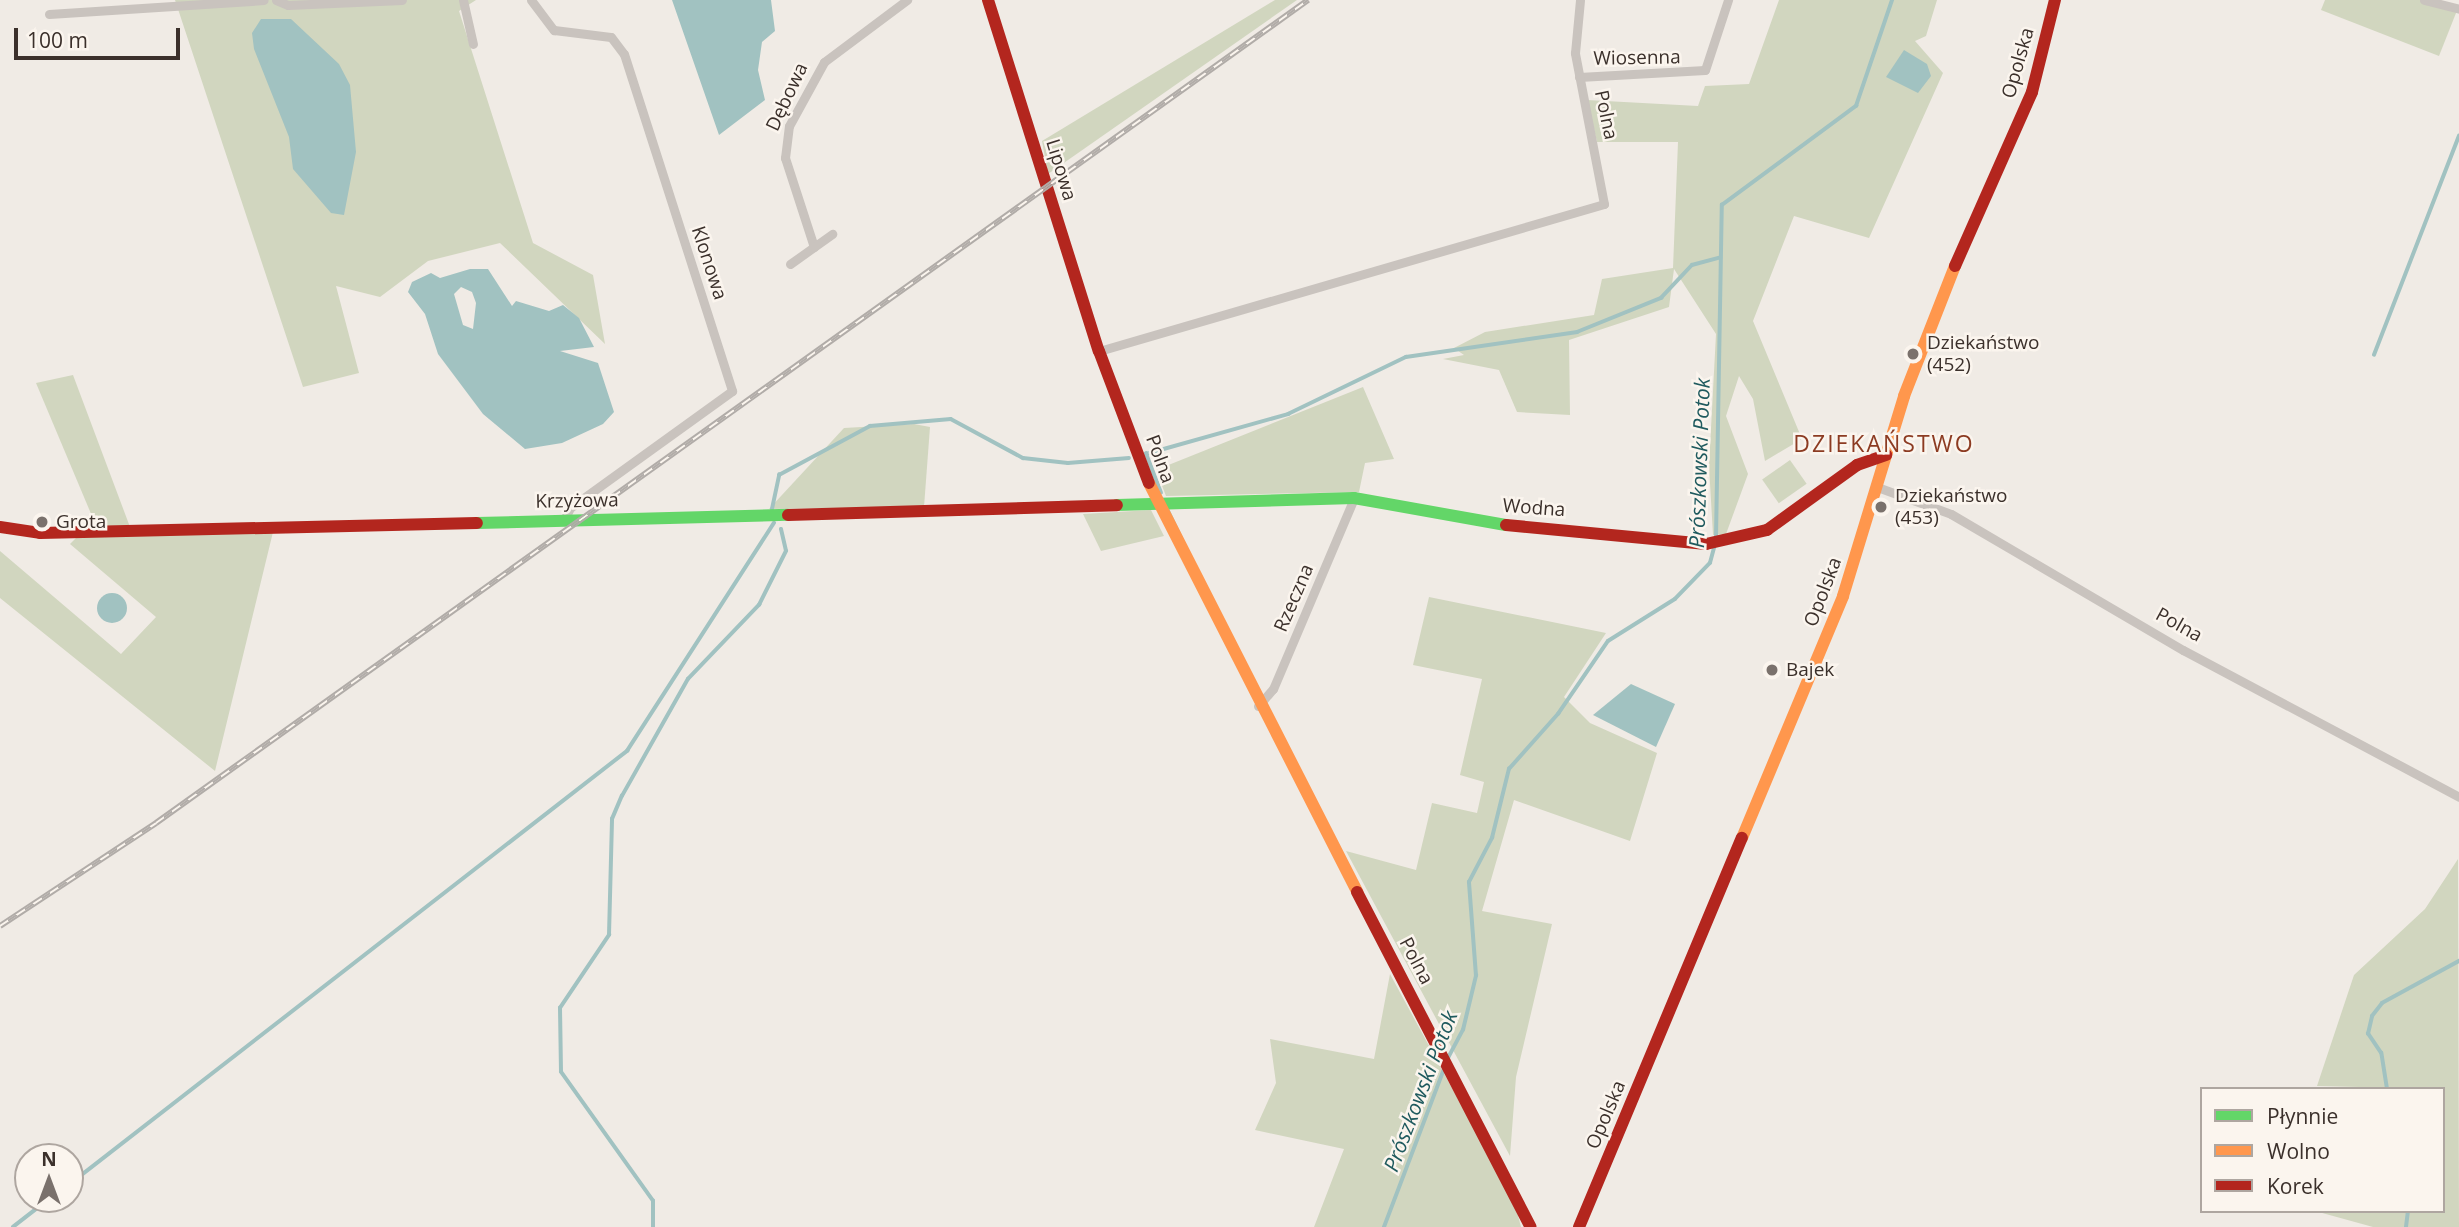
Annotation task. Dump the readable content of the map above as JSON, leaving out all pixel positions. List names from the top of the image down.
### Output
{
  "streets": {
    "street": [
      "Wiosenna",
      "Opolska",
      "Dębowa",
      "Polna",
      "Lipowa",
      "Klonowa",
      "Krzyżowa",
      "Wodna",
      "Rzeczna"
    ]
  },
  "crossings": [
    ["Wiosenna", "Polna"],
    ["Opolska", "Polna"],
    ["Opolska", "Wodna"],
    ["Polna", "Lipowa"],
    ["Polna", "Krzyżowa"],
    ["Polna", "Wodna"],
    ["Polna", "Rzeczna"],
    ["Klonowa", "Krzyżowa"],
    ["Krzyżowa", "Wodna"],
    ["Wodna", "Rzeczna"]
  ],
  "districts": ["DZIEKAŃSTWO"],
  "water": ["Prószkowski Potok"],
  "places": [
    "Dziekaństwo (452)",
    "Dziekaństwo (453)",
    "Grota",
    "Bajek"
  ],
  "legend": ["Płynnie", "Wolno", "Korek"],
  "scale_bar": "100 m",
  "north": "top"
}
